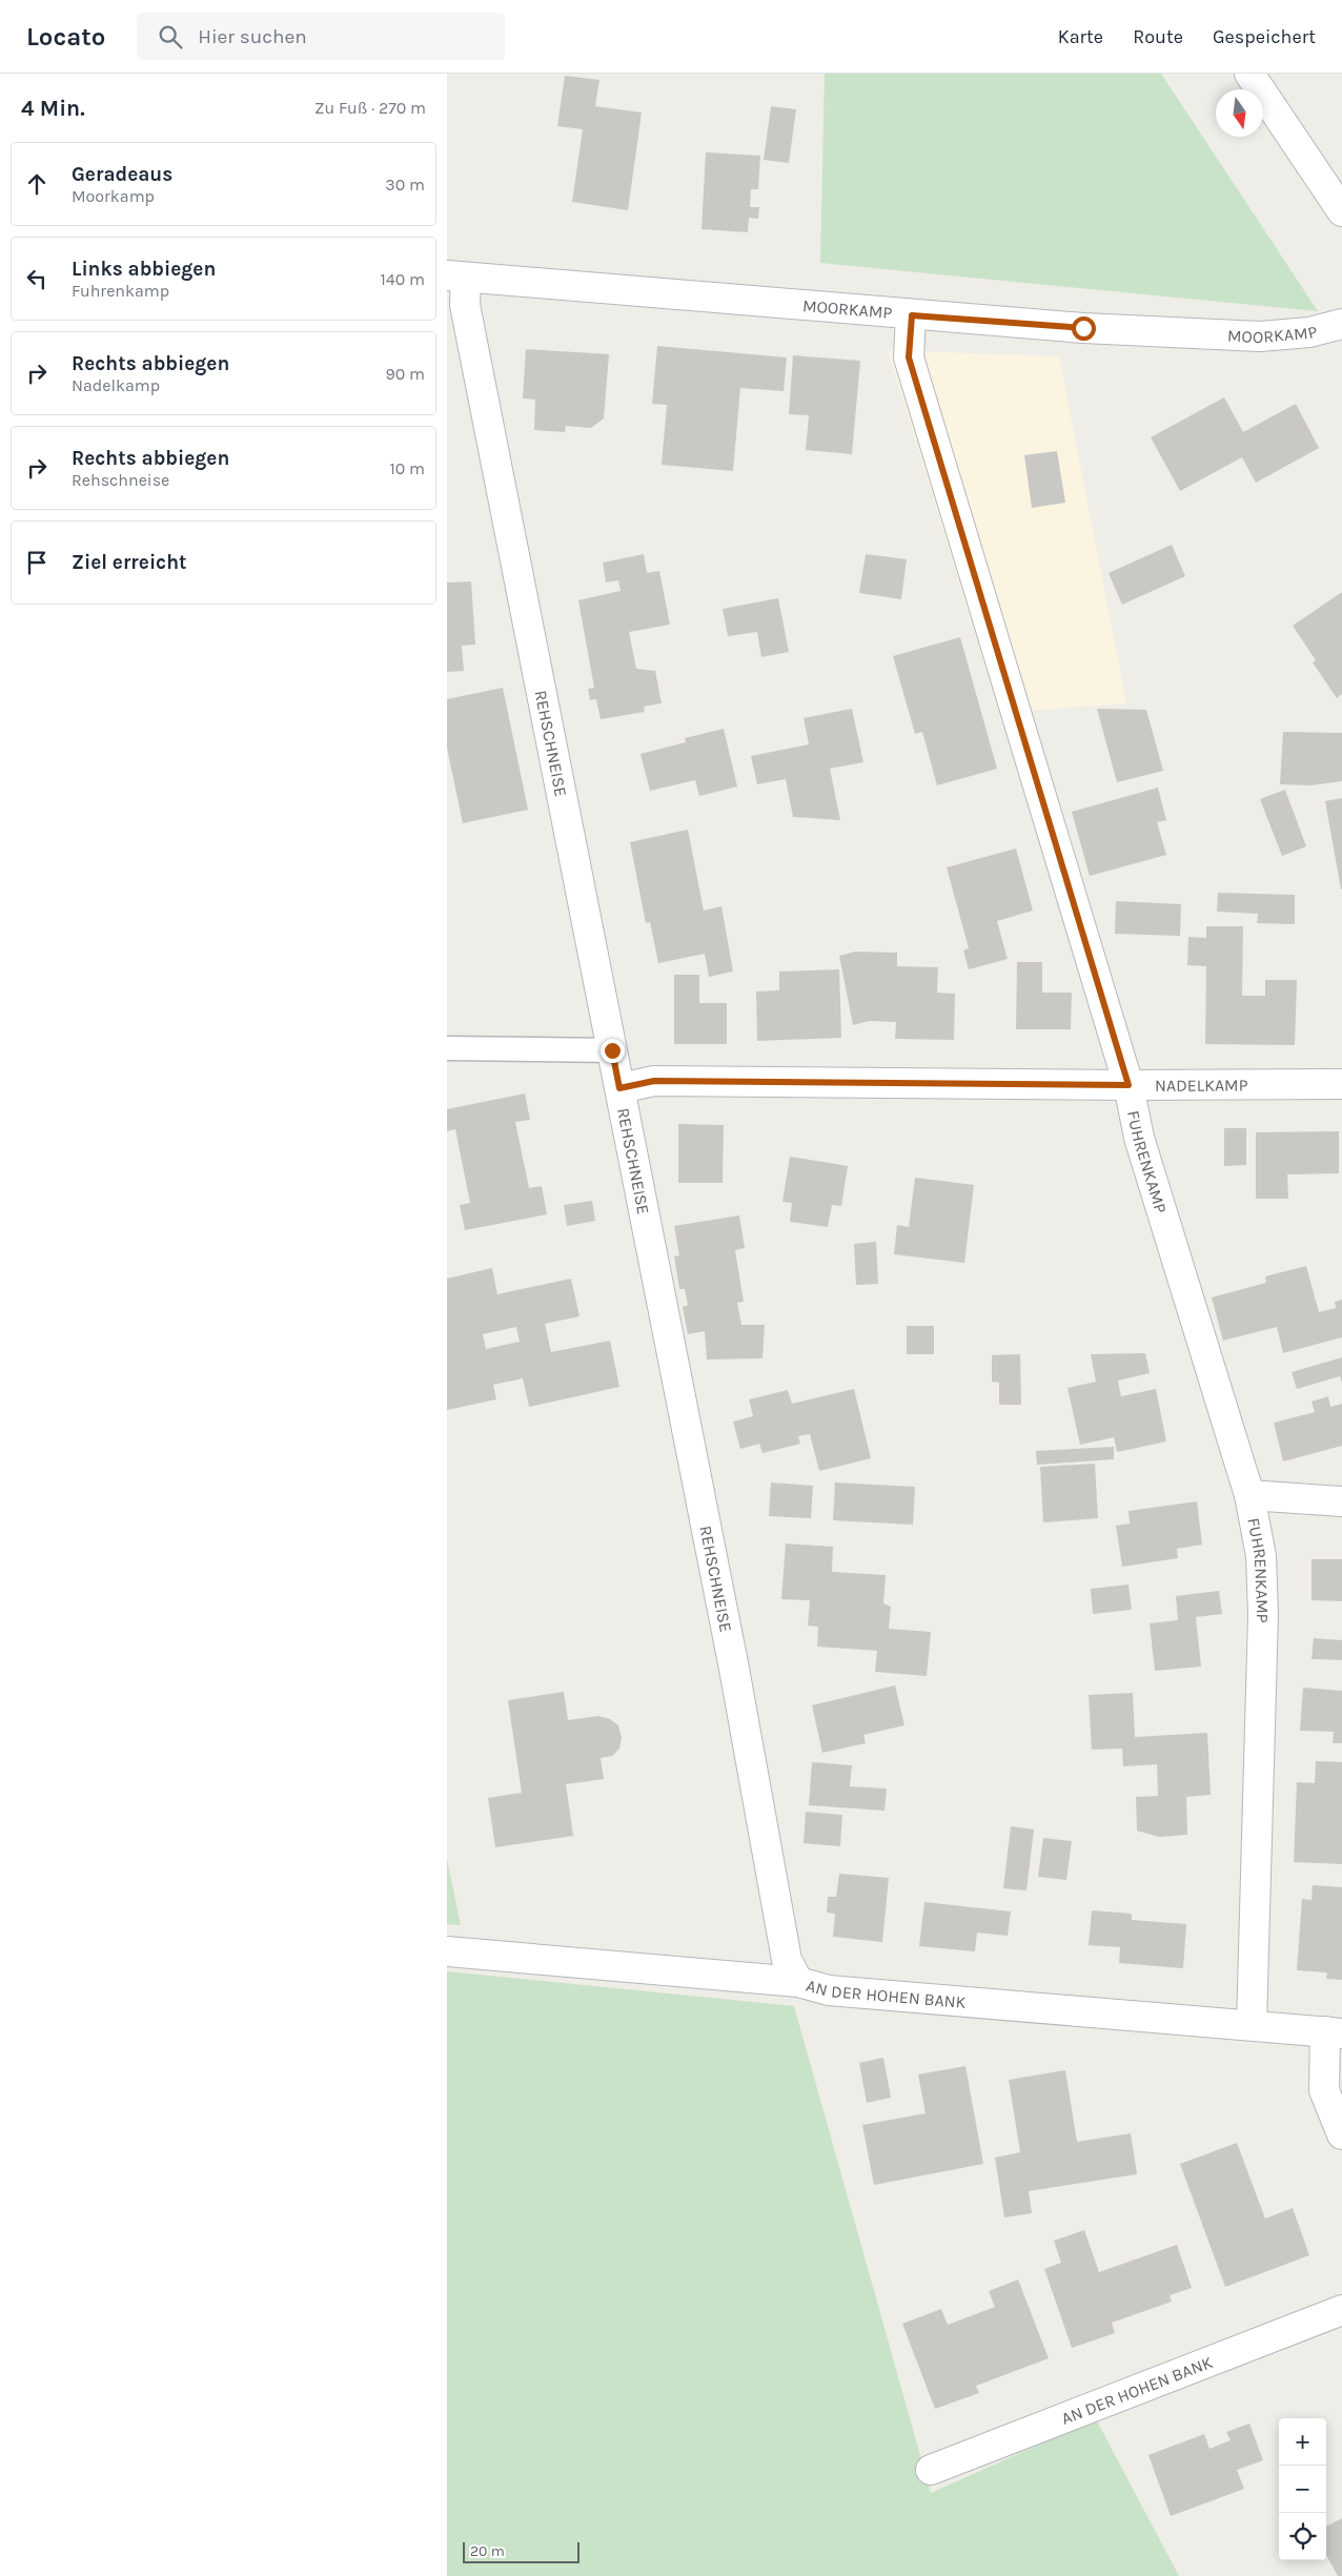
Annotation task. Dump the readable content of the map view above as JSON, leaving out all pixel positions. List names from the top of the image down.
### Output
{
  "streets": {
    "street": [
      "MOORKAMP",
      "REHSCHNEISE",
      "NADELKAMP",
      "FUHRENKAMP",
      "AN DER HOHEN BANK"
    ]
  },
  "crossings": [
    ["MOORKAMP", "REHSCHNEISE"],
    ["MOORKAMP", "FUHRENKAMP"],
    ["REHSCHNEISE", "NADELKAMP"],
    ["REHSCHNEISE", "AN DER HOHEN BANK"],
    ["NADELKAMP", "FUHRENKAMP"],
    ["FUHRENKAMP", "AN DER HOHEN BANK"]
  ],
  "scale_bar": "20 m",
  "north": "bottom",
  "page": {
    "header": "Locato",
    "search": "Hier suchen",
    "nav": ["Karte", "Route", "Gespeichert"],
    "heading": ["4 Min.", "Zu Fuß · 270 m"],
    "list": [
      ["Geradeaus", "Moorkamp", "30 m"],
      ["Links abbiegen", "Fuhrenkamp", "140 m"],
      ["Rechts abbiegen", "Nadelkamp", "90 m"],
      ["Rechts abbiegen", "Rehschneise", "10 m"],
      "Ziel erreicht"
    ],
    "map_buttons": ["+", "−"],
    "scale": "20 m"
  }
}
